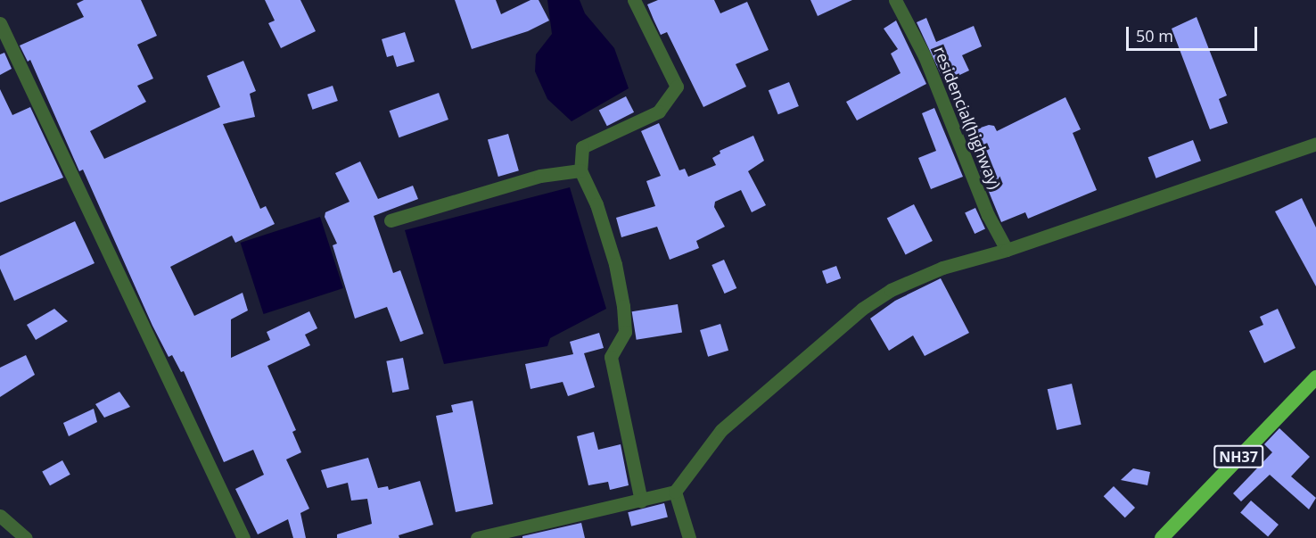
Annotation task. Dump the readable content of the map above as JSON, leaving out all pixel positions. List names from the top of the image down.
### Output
{
  "streets": {
    "highway": ["NH37"],
    "street": ["residencial(highway)"]
  },
  "scale_bar": "50 m"
}
